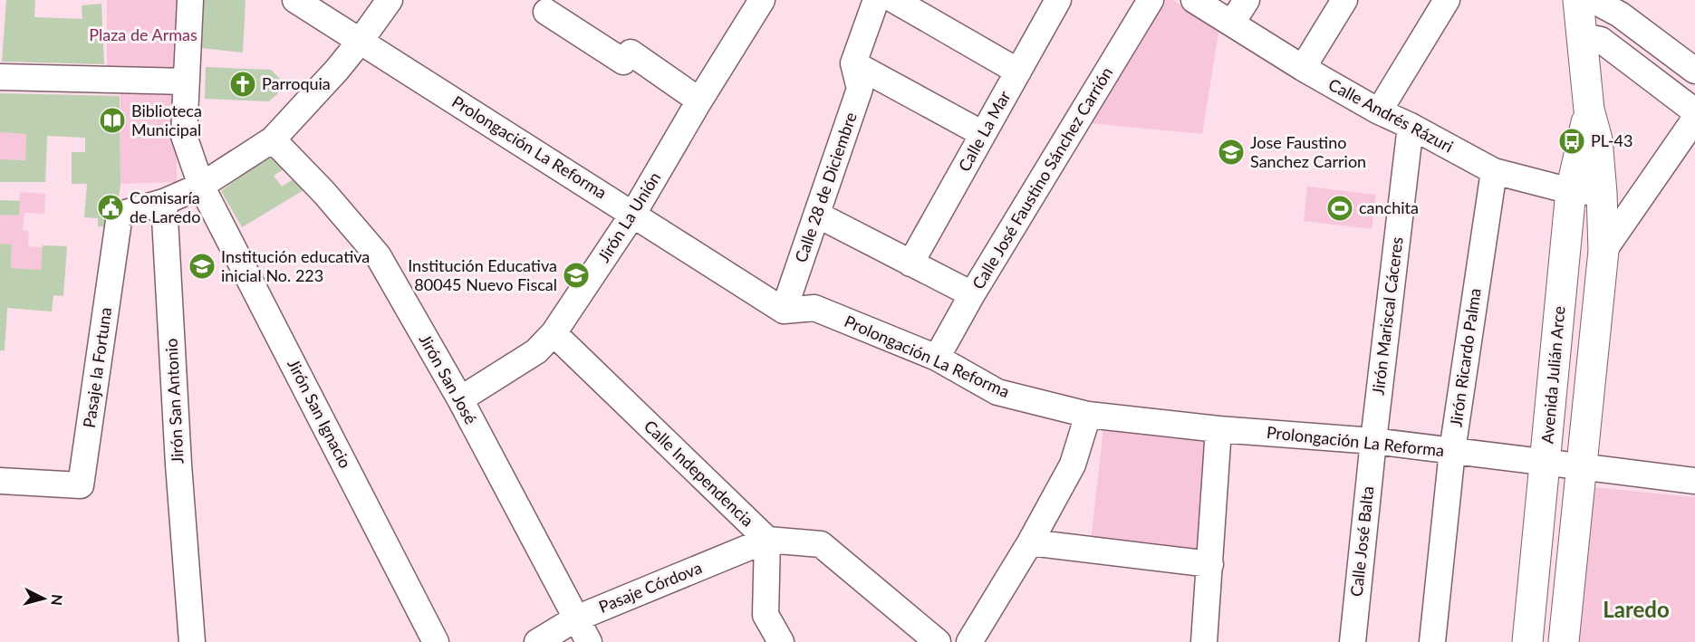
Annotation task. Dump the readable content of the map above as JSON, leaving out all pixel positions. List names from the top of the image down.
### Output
{
  "streets": {
    "main road": ["Avenida Julián Arce"],
    "street": [
      "Calle Andrés Rázuri",
      "Calle La Mar",
      "Prolongación La Reforma",
      "Calle José Faustino Sánchez Carrión",
      "Calle 28 de Diciembre",
      "Jirón La Unión",
      "Jirón Mariscal Cáceres",
      "Jirón Ricardo Palma",
      "Pasaje la Fortuna",
      "Jirón San José",
      "Jirón San Antonio",
      "Jirón San Ignacio",
      "Calle Independencia",
      "Calle José Balta",
      "Pasaje Córdova"
    ]
  },
  "crossings": [
    ["Calle Andrés Rázuri", "Jirón Mariscal Cáceres"],
    ["Calle Andrés Rázuri", "Jirón Ricardo Palma"],
    ["Calle Andrés Rázuri", "Avenida Julián Arce"],
    ["Prolongación La Reforma", "Calle José Faustino Sánchez Carrión"],
    ["Prolongación La Reforma", "Calle 28 de Diciembre"],
    ["Prolongación La Reforma", "Jirón La Unión"],
    ["Prolongación La Reforma", "Jirón Mariscal Cáceres"],
    ["Prolongación La Reforma", "Jirón Ricardo Palma"],
    ["Prolongación La Reforma", "Avenida Julián Arce"],
    ["Prolongación La Reforma", "Calle José Balta"],
    ["Jirón La Unión", "Jirón San José"],
    ["Jirón La Unión", "Calle Independencia"],
    ["Jirón Mariscal Cáceres", "Calle José Balta"],
    ["Pasaje la Fortuna", "Jirón San Antonio"],
    ["Jirón San José", "Pasaje Córdova"],
    ["Calle Independencia", "Pasaje Córdova"]
  ],
  "districts": ["Laredo"],
  "parks": ["Plaza de Armas"],
  "places": {
    "church": ["Parroquia"],
    "library": ["Biblioteca Municipal"],
    "bus stop": ["PL-43"],
    "school or university": ["Jose Faustino Sanchez Carrion", "Institución educativa inicial No. 223", "Institución Educativa 80045 Nuevo Fiscal"],
    "public building": ["Comisaría de Laredo"],
    "sports": ["canchita"]
  },
  "north": "right"
}
